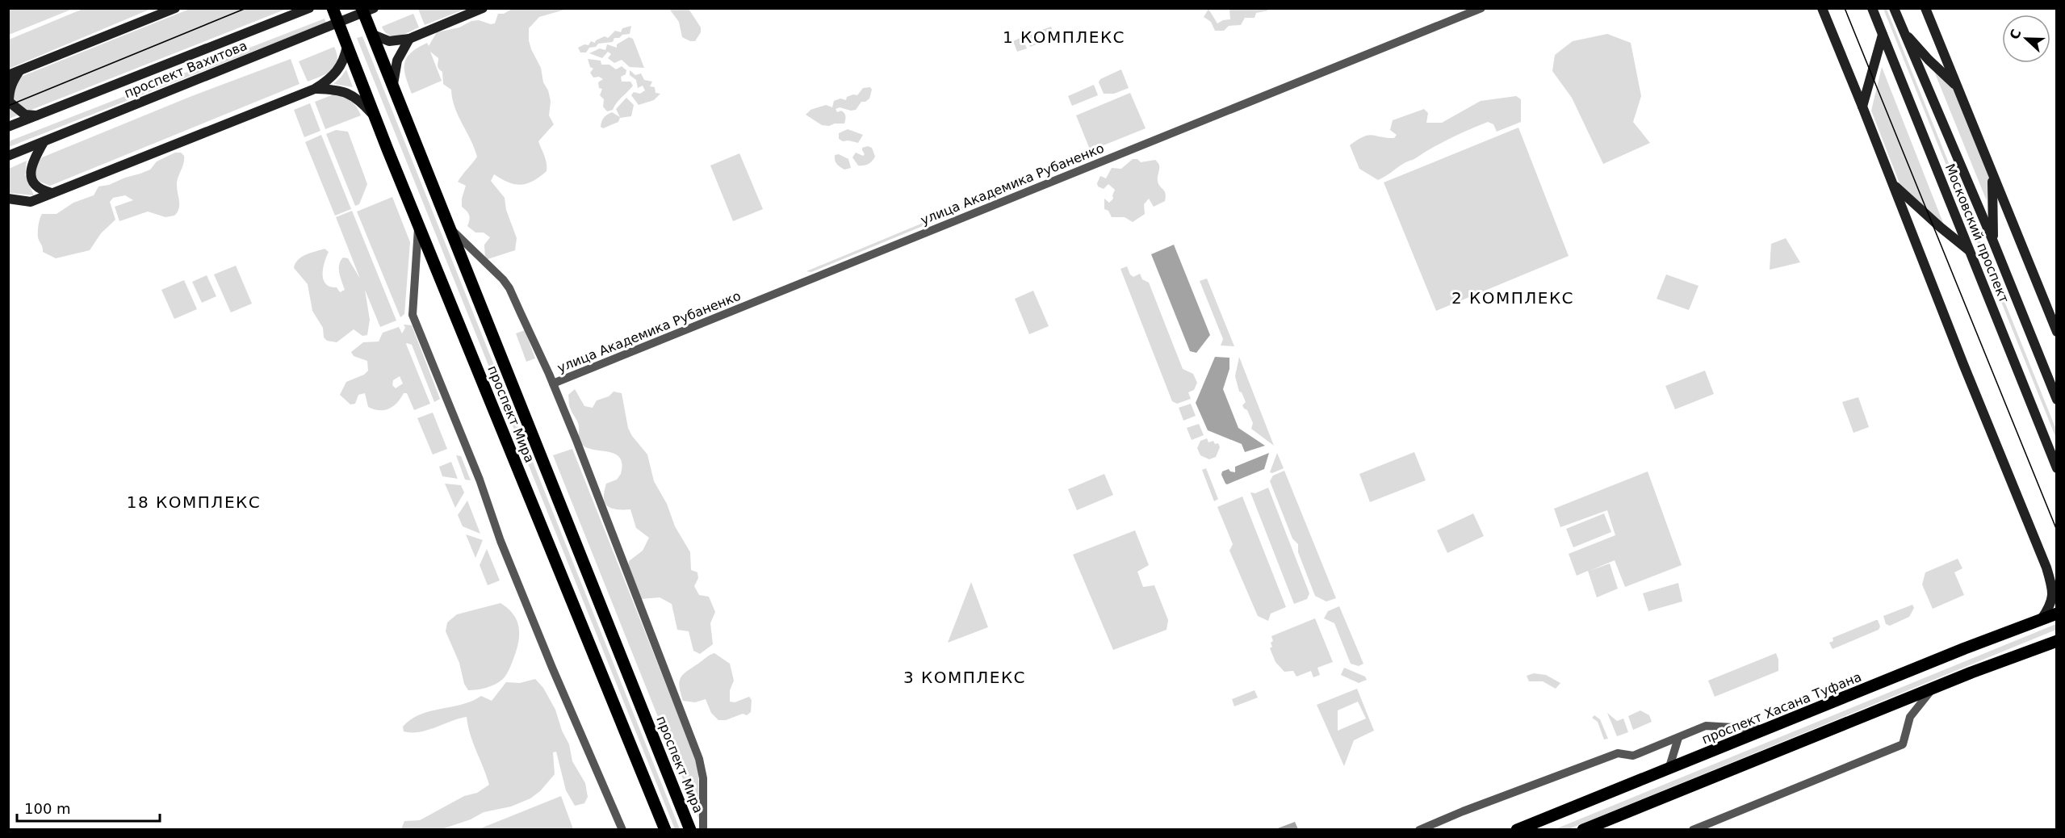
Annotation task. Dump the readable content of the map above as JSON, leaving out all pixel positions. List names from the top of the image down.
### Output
{
  "streets": {
    "main road": [
      "проспект Вахитова",
      "Московский проспект",
      "проспект Мира",
      "проспект Хасана Туфана"
    ],
    "street": ["улица Академика Рубаненко"]
  },
  "districts": [
    "1 КОМПЛЕКС",
    "2 КОМПЛЕКС",
    "18 КОМПЛЕКС",
    "3 КОМПЛЕКС"
  ],
  "scale_bar": "100 m",
  "north": "left"
}
